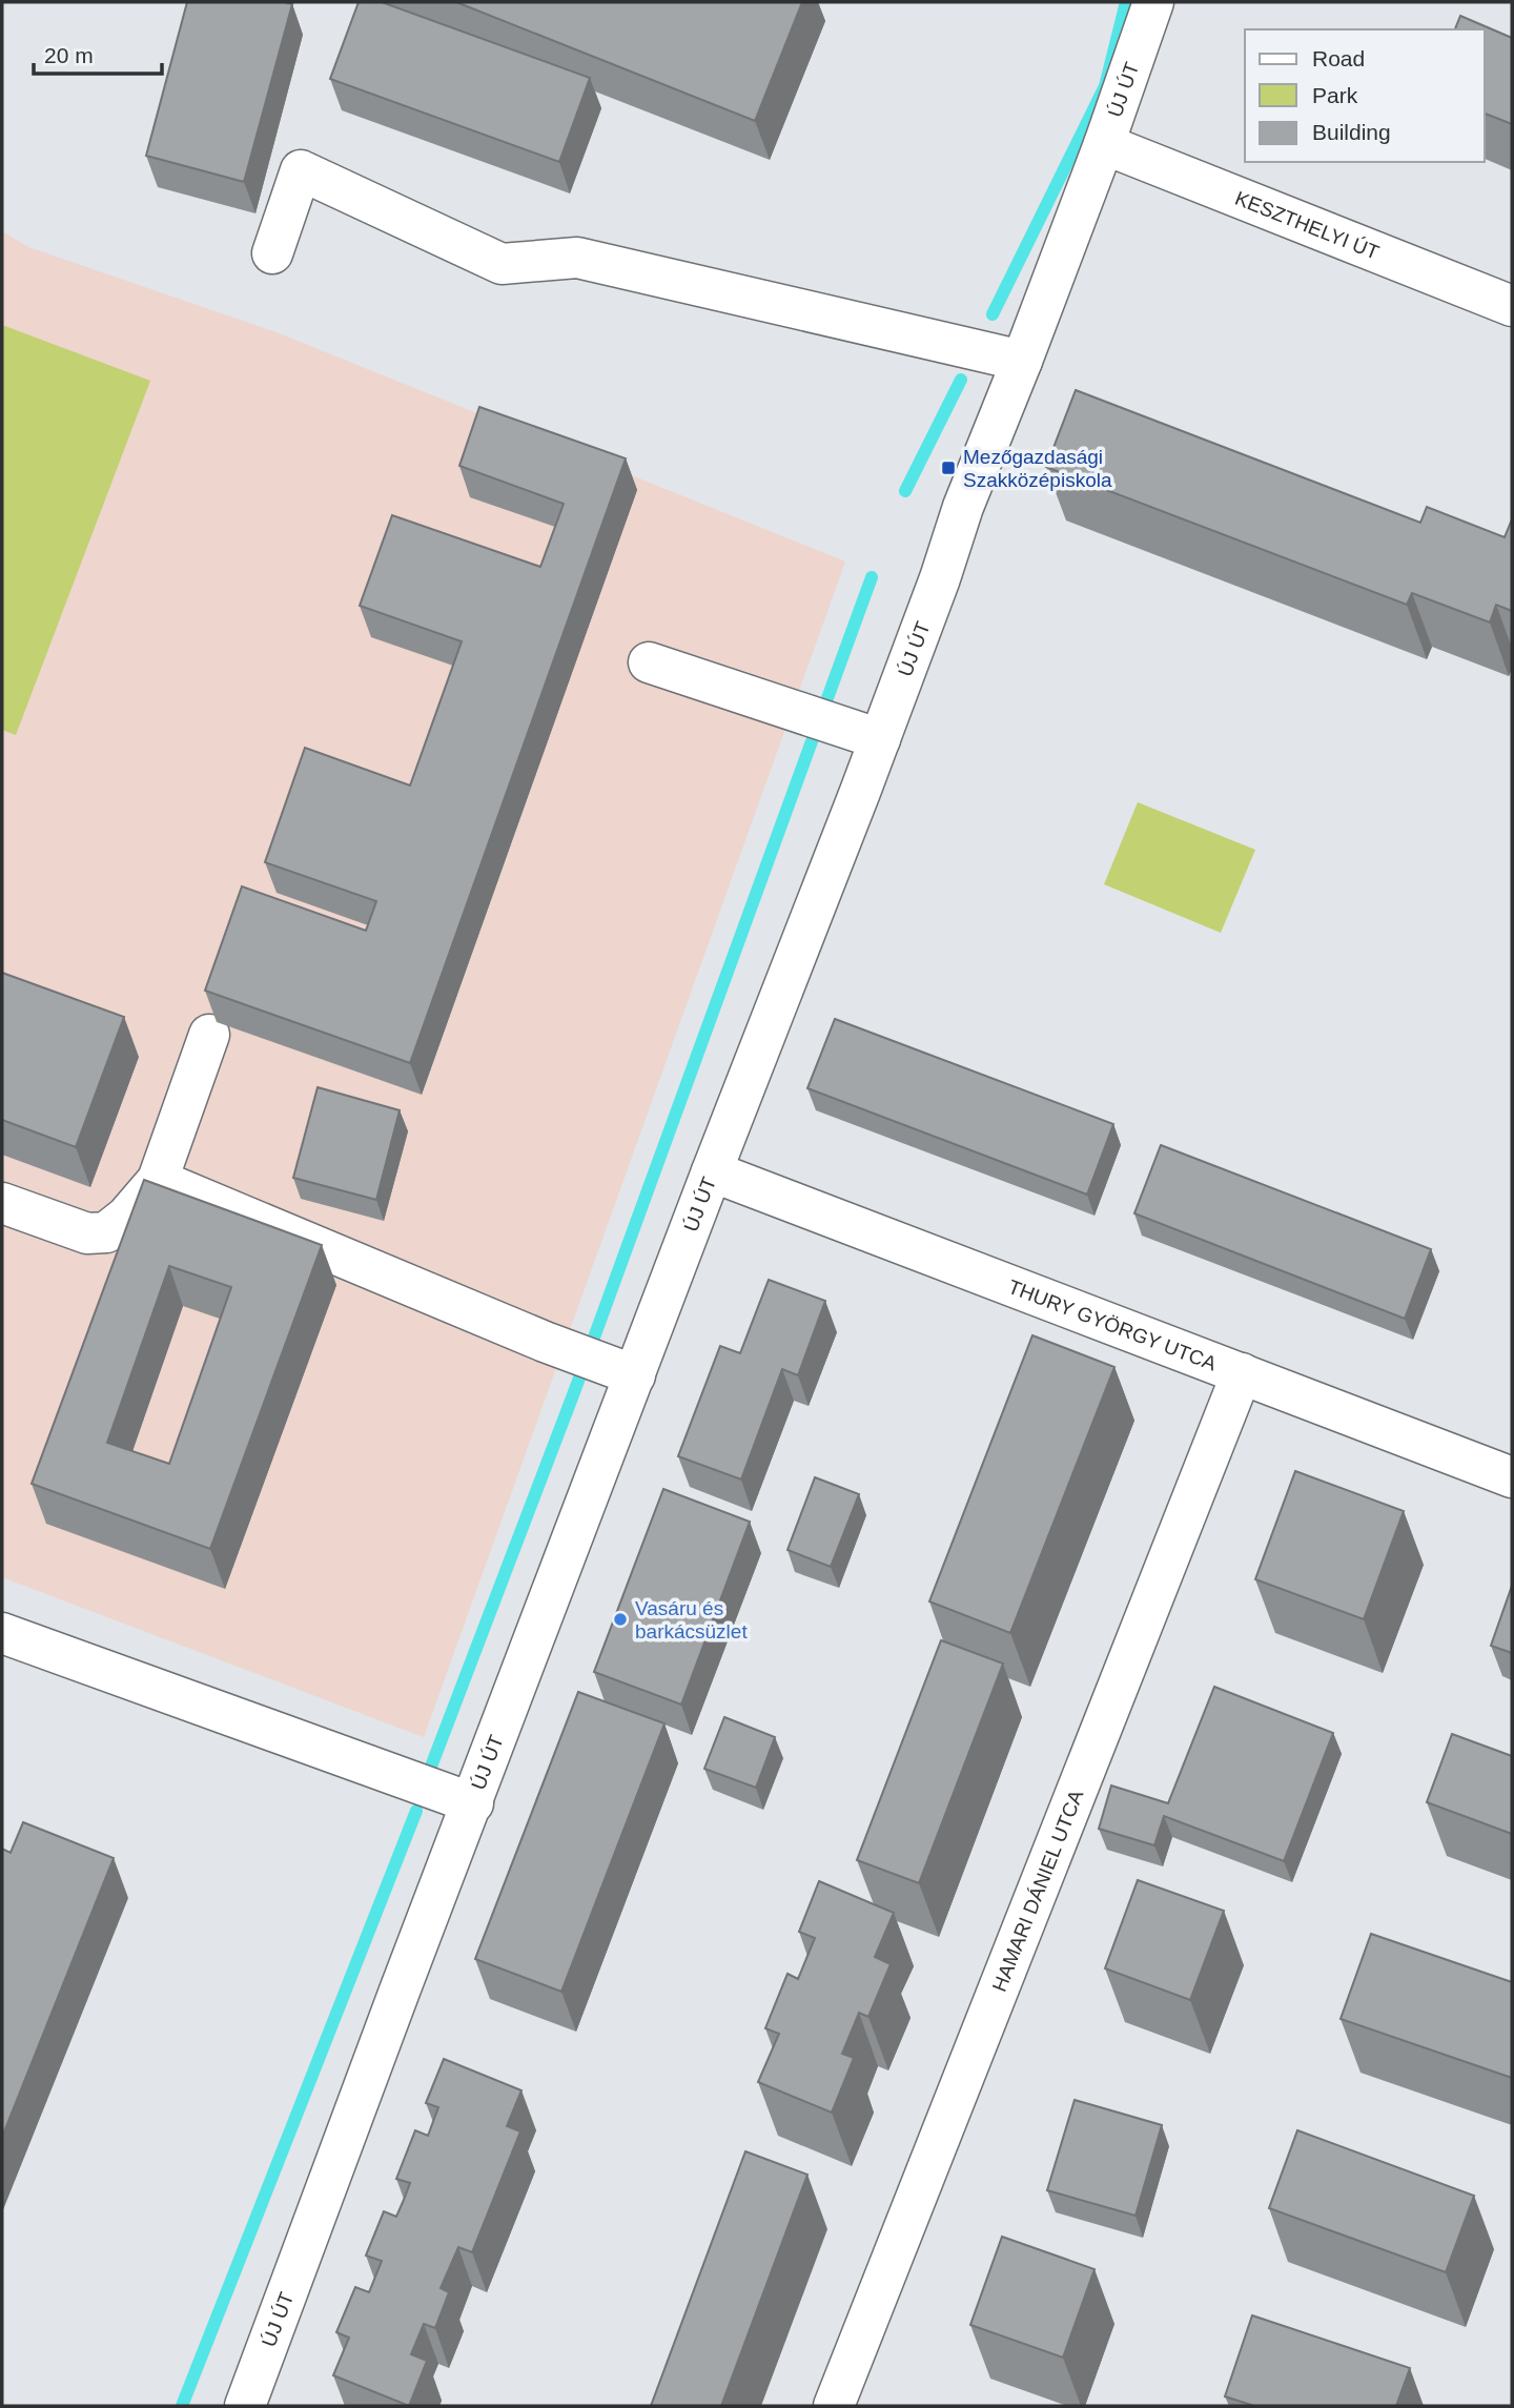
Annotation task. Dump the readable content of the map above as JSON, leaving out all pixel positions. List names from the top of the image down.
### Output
{
  "streets": {
    "street": [
      "ÚJ ÚT",
      "KESZTHELYI ÚT",
      "THURY GYÖRGY UTCA",
      "HAMARI DÁNIEL UTCA"
    ]
  },
  "crossings": [
    ["ÚJ ÚT", "KESZTHELYI ÚT"],
    ["ÚJ ÚT", "THURY GYÖRGY UTCA"],
    ["THURY GYÖRGY UTCA", "HAMARI DÁNIEL UTCA"]
  ],
  "places": {
    "transit": ["Mezőgazdasági Szakközépiskola"],
    "other": ["Vasáru és barkácsüzlet"]
  },
  "legend": ["Road", "Park", "Building"],
  "scale_bar": "20 m"
}
